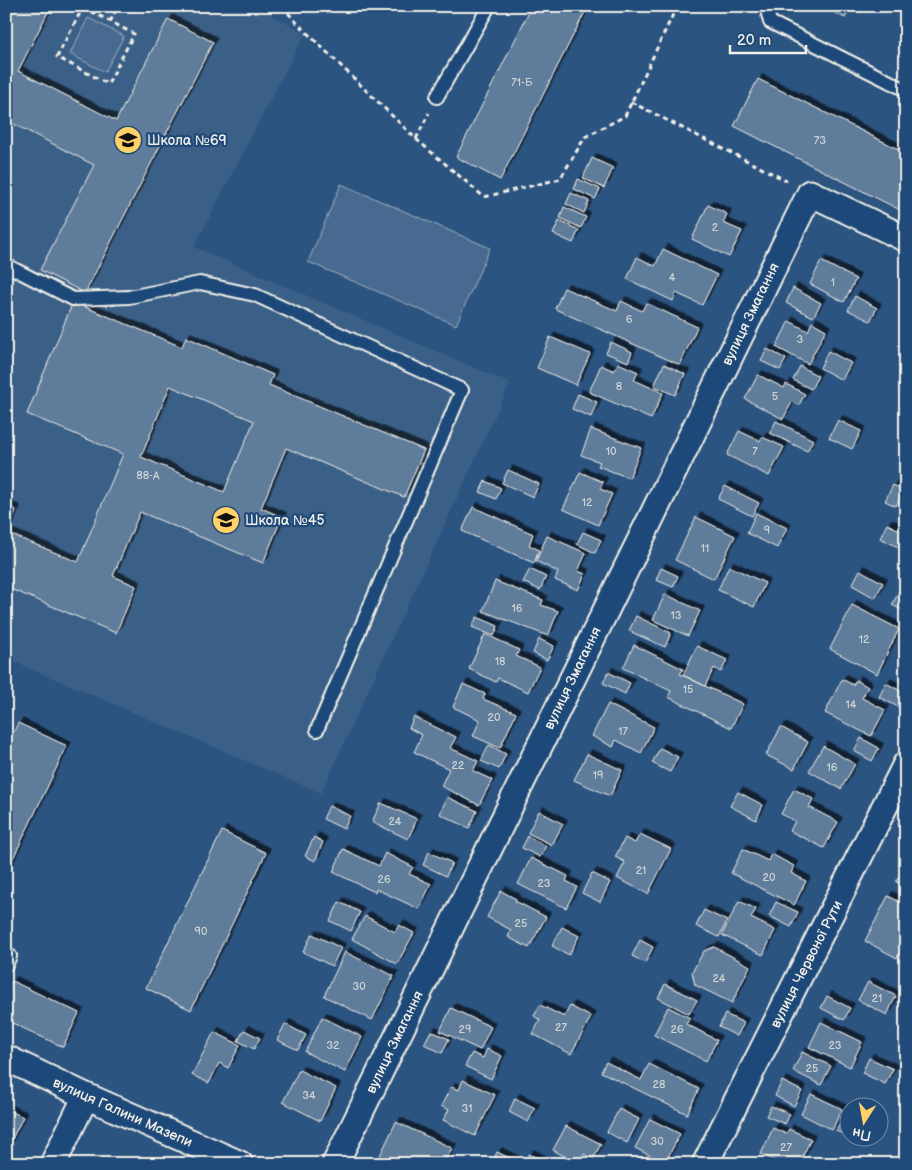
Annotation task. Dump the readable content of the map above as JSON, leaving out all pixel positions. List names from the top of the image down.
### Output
{
  "streets": {
    "street": ["вулиця Змагання", "вулиця Червоної Рути", "вулиця Галини Мазепи"]
  },
  "places": {
    "school or university": ["Школа №69", "Школа №45"]
  },
  "house_numbers": [
    "71-Б",
    "73",
    "2",
    "4",
    "1",
    "6",
    "3",
    "8",
    "5",
    "10",
    "7",
    "88-А",
    "12",
    "9",
    "11",
    "16",
    "13",
    "12",
    "18",
    "15",
    "14",
    "20",
    "17",
    "22",
    "16",
    "19",
    "24",
    "21",
    "20",
    "26",
    "23",
    "25",
    "90",
    "24",
    "30",
    "21",
    "27",
    "29",
    "26",
    "32",
    "23",
    "25",
    "28",
    "34",
    "31",
    "30",
    "27"
  ],
  "scale_bar": "20 m",
  "north": "bottom"
}
